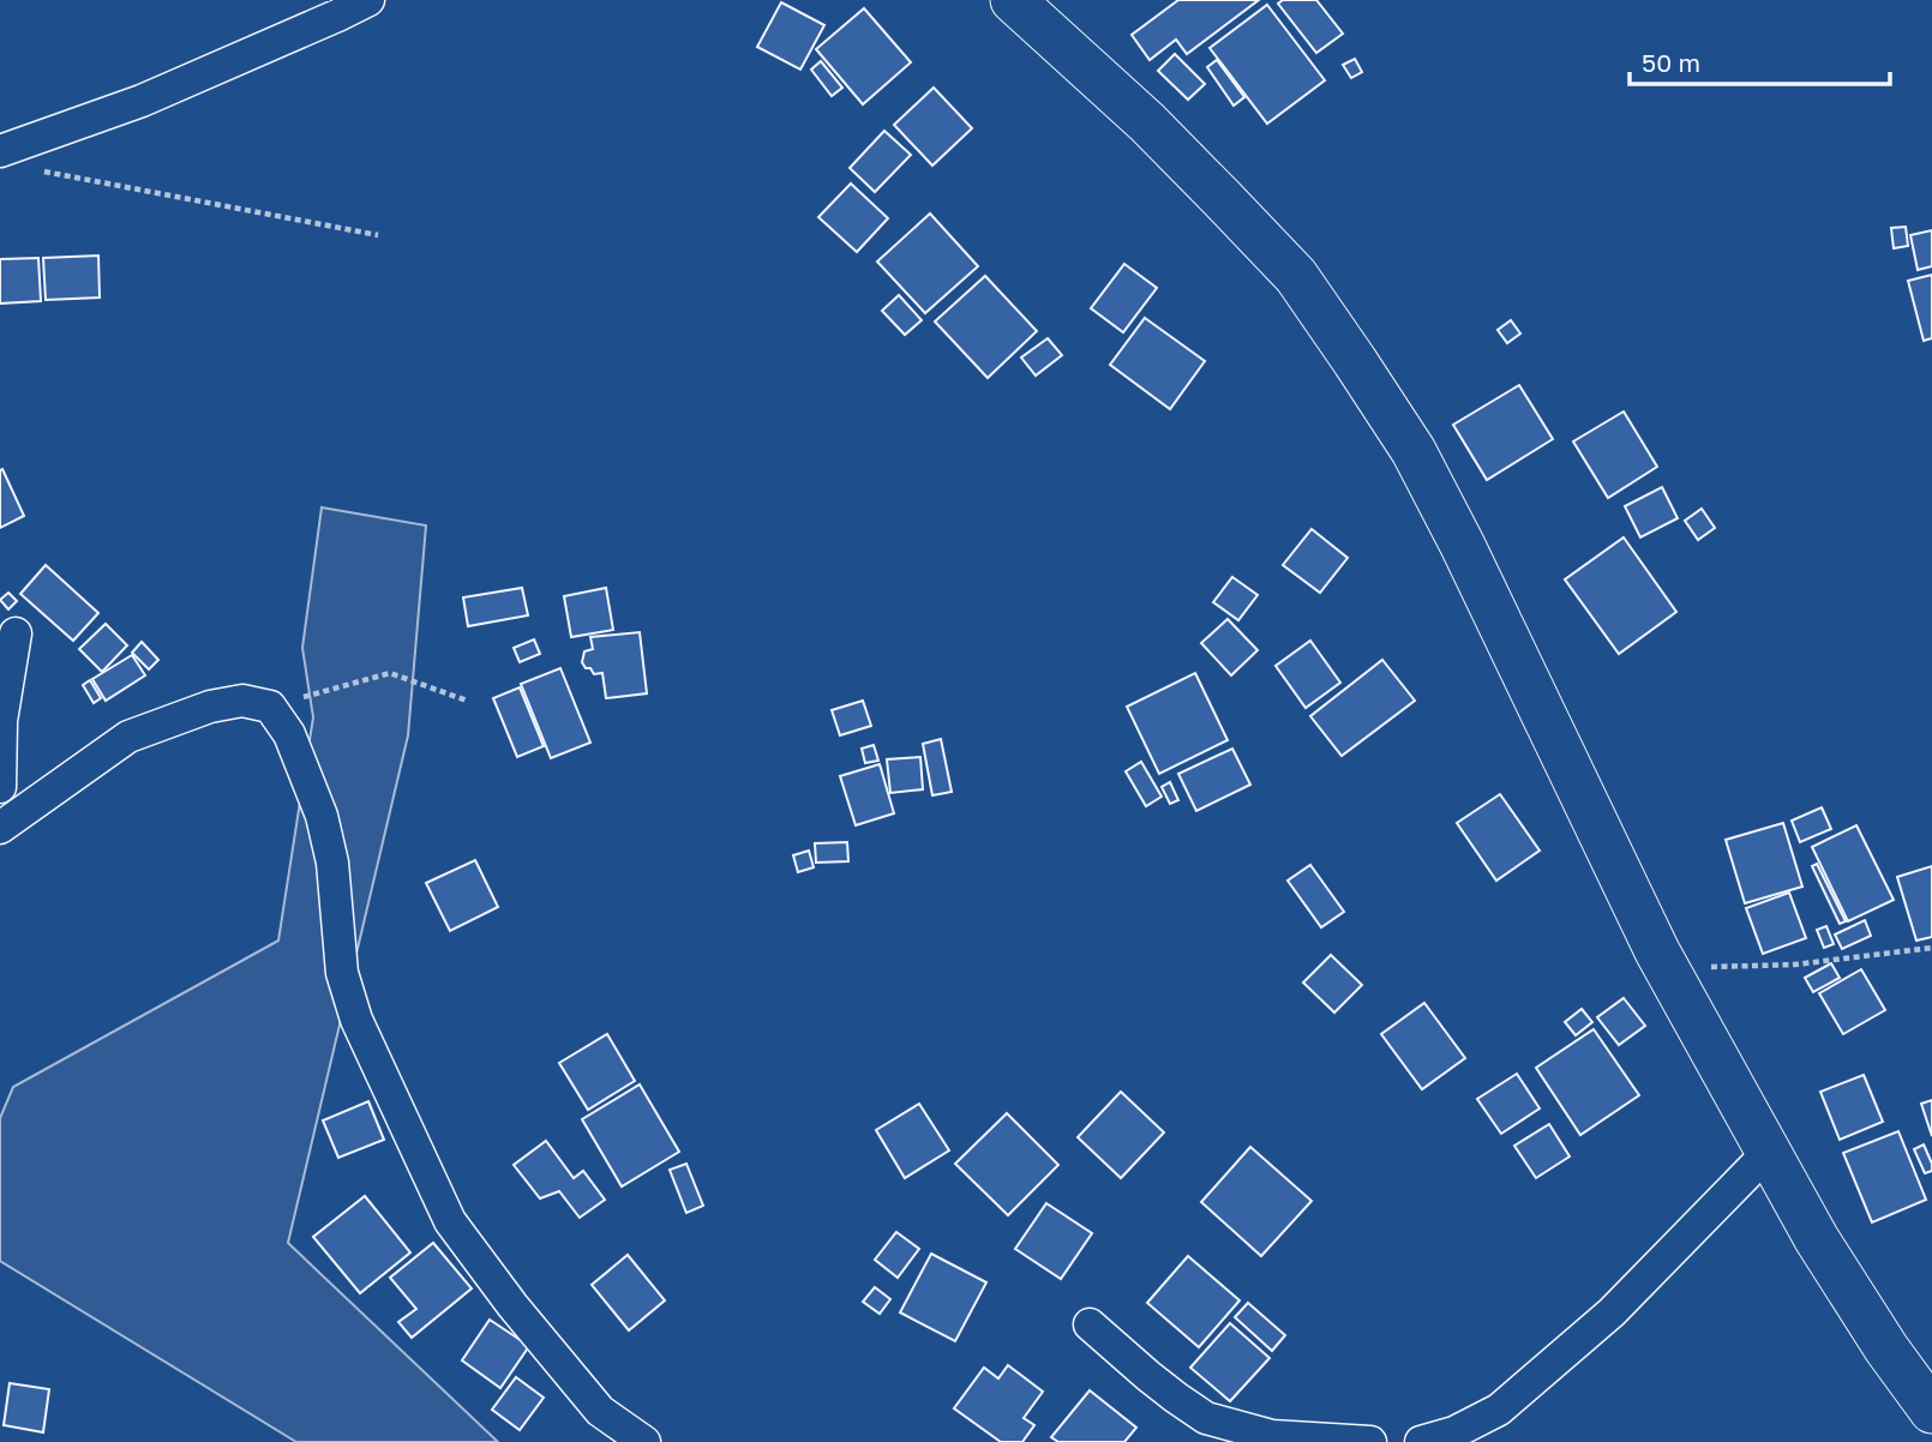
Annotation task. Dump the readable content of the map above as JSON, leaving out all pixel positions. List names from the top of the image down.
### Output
{
  "scale_bar": "50 m"
}
